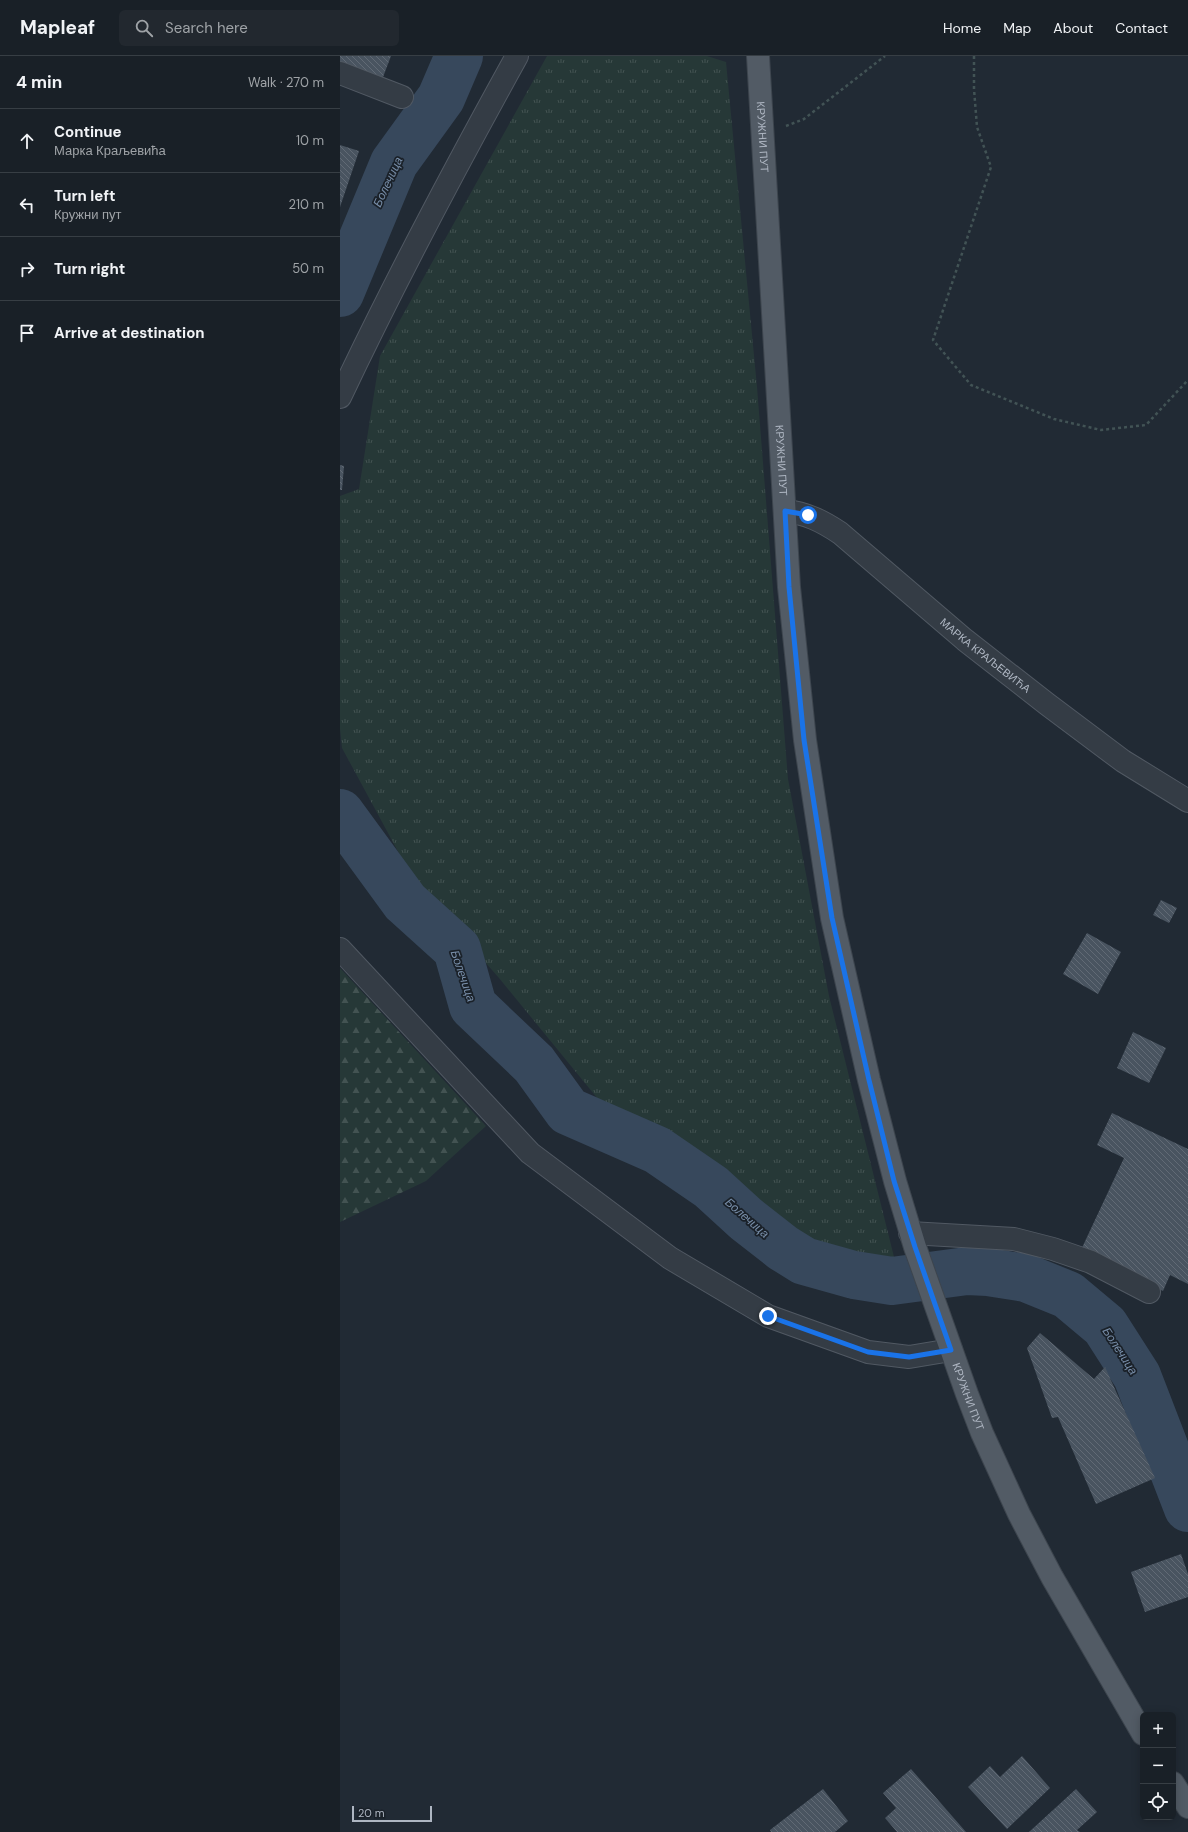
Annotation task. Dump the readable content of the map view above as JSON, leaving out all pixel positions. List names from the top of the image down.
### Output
{
  "streets": {
    "main road": ["КРУЖНИ ПУТ"],
    "street": ["МАРКА КРАЉЕВИЋА"]
  },
  "crossings": [
    ["КРУЖНИ ПУТ", "МАРКА КРАЉЕВИЋА"]
  ],
  "water": ["Болечица"],
  "scale_bar": "20 m",
  "page": {
    "header": "Mapleaf",
    "search": "Search here",
    "nav": [
      "Home",
      "Map",
      "About",
      "Contact"
    ],
    "heading": ["4 min", "Walk · 270 m"],
    "list": [
      ["Continue", "Марка Краљевића", "10 m"],
      ["Turn left", "Кружни пут", "210 m"],
      ["Turn right", "50 m"],
      "Arrive at destination"
    ],
    "map_buttons": ["+", "−"],
    "scale": "20 m"
  }
}
